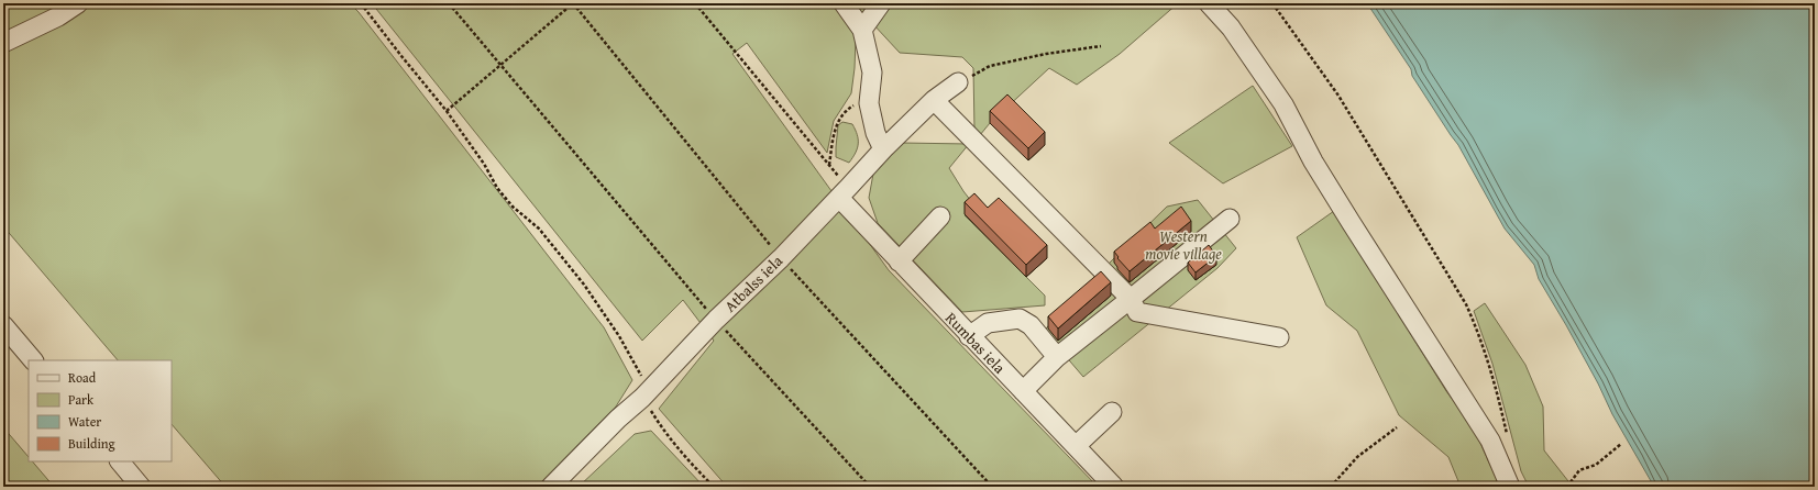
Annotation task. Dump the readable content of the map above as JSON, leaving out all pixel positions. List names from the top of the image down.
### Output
{
  "streets": {
    "street": ["Atbalss iela", "Rumbas iela"]
  },
  "crossings": [
    ["Atbalss iela", "Rumbas iela"]
  ],
  "parks": ["Western movie village"],
  "legend": [
    "Road",
    "Park",
    "Water",
    "Building"
  ]
}
